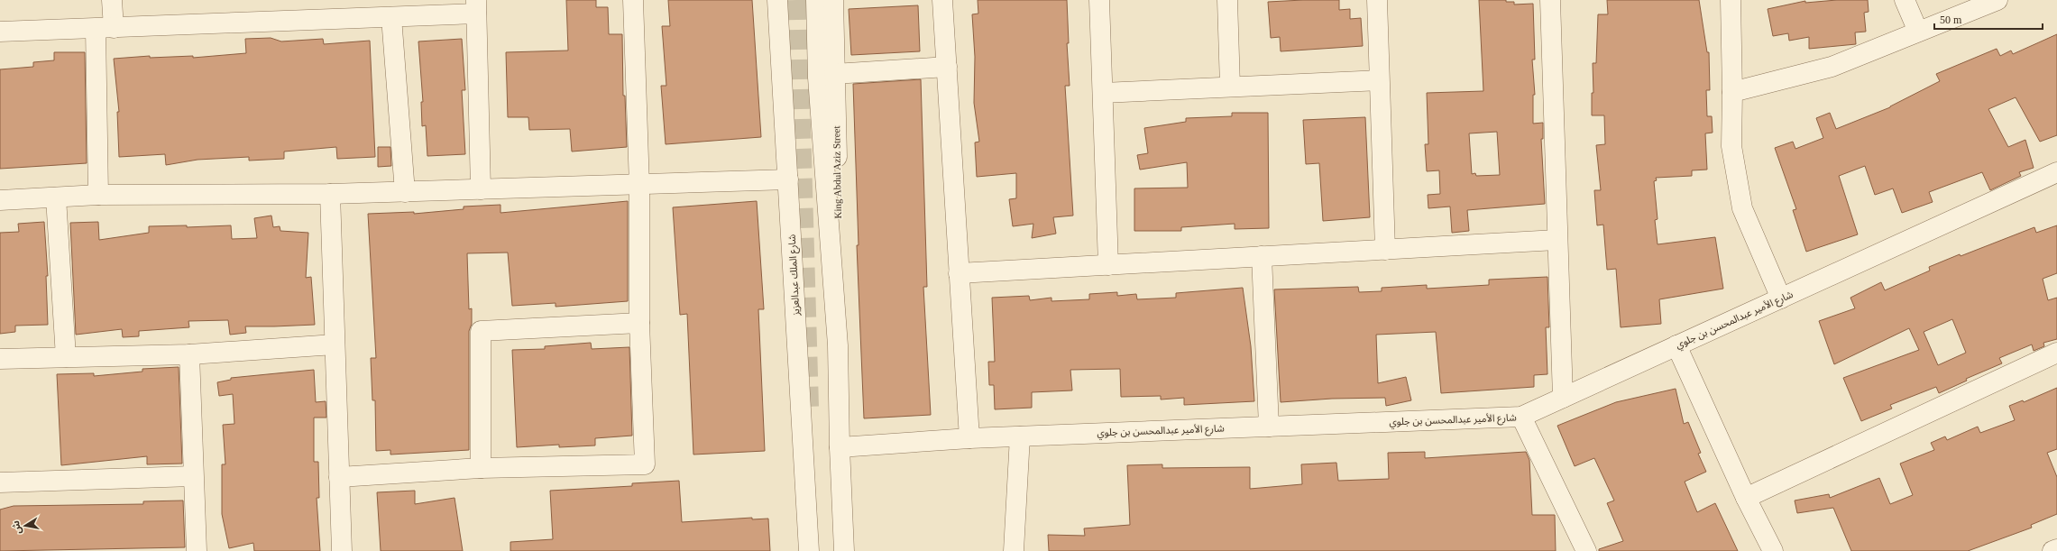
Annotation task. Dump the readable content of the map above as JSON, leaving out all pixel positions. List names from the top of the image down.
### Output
{
  "streets": {
    "street": ["King Abdul Aziz Street", "شارع الملك عبدالعزيز", "شارع الأمير عبدالمحسن بن جلوي"]
  },
  "scale_bar": "50 m",
  "north": "left"
}
